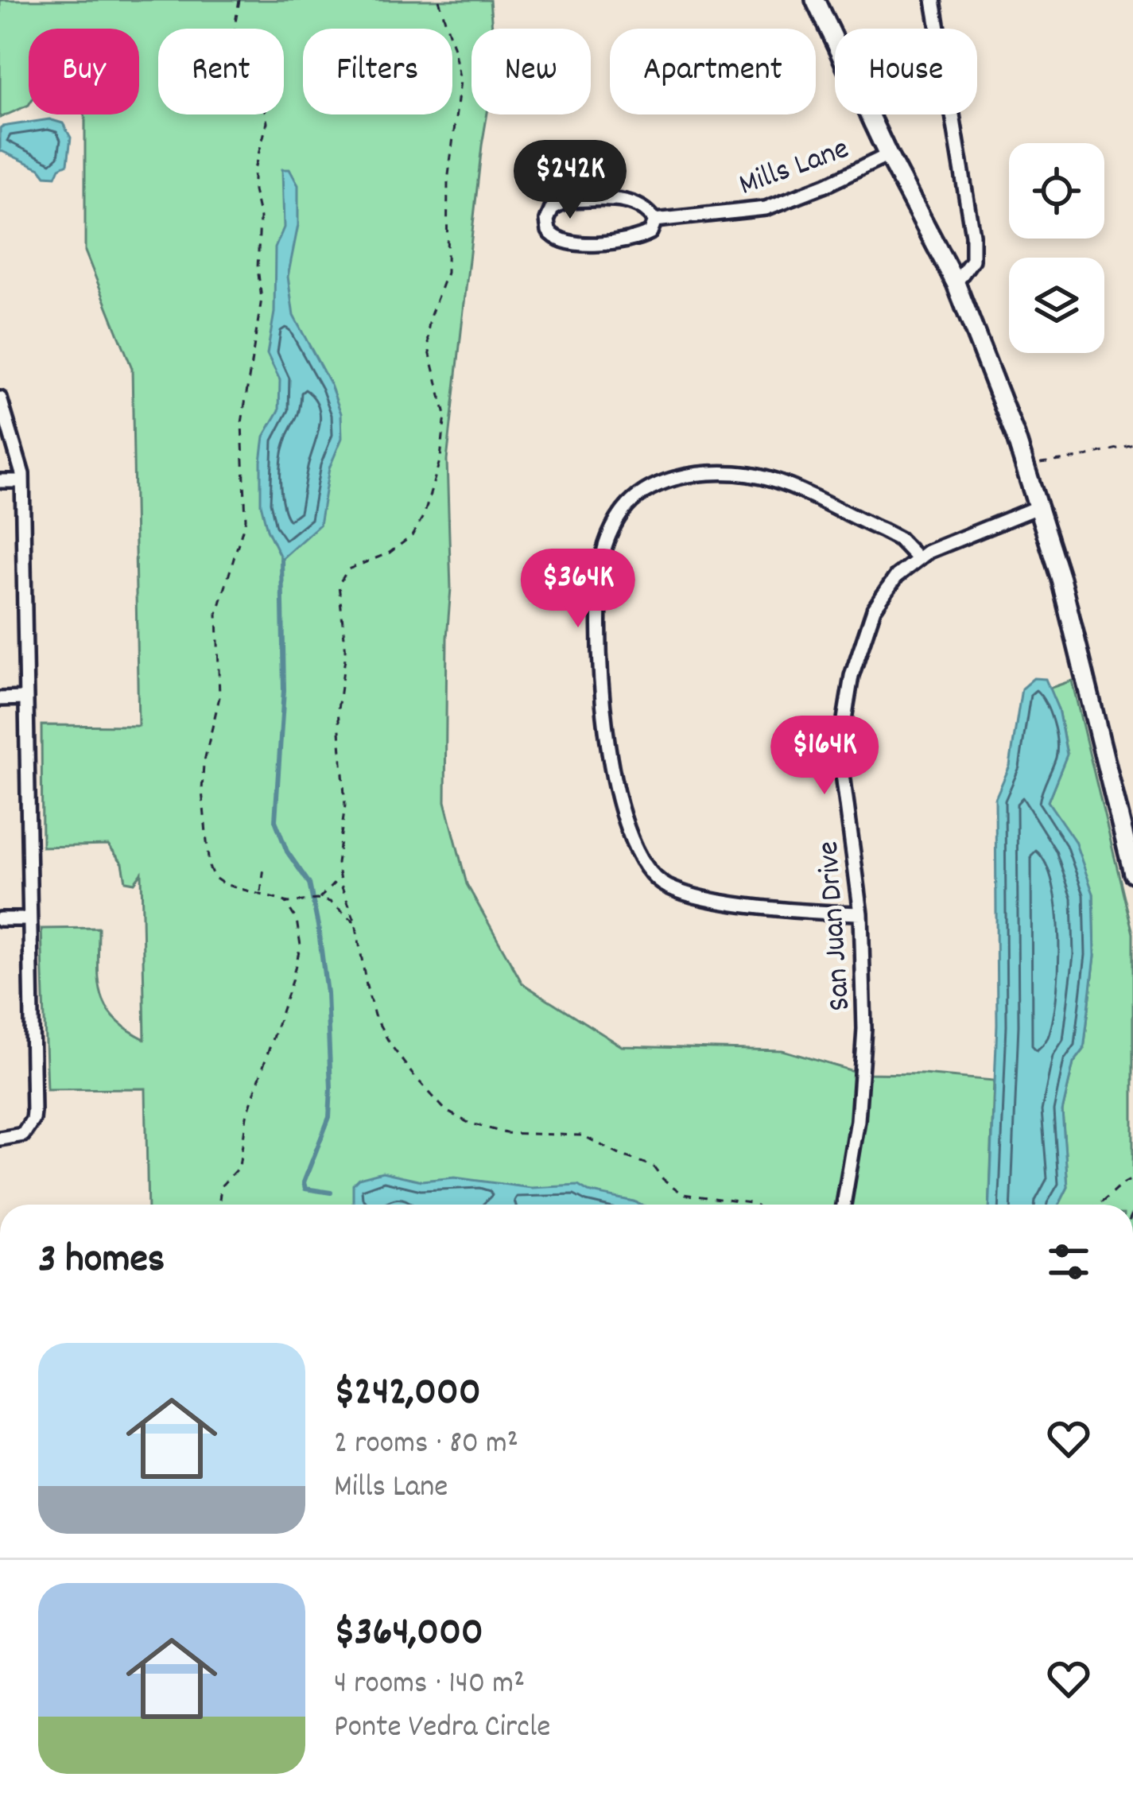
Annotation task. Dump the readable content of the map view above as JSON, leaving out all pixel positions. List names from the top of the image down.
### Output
{
  "streets": {
    "street": ["Mills Lane", "San Juan Drive"]
  },
  "page": {
    "chip": [
      "Buy",
      "Rent",
      "Filters",
      "New",
      "Apartment",
      "House"
    ],
    "price": ["$242K", "$364K", "$164K"],
    "heading": "3 homes",
    "list": [
      {
        "name": "$242,000",
        "note": "2 rooms · 80 m² · Mills Lane"
      },
      {
        "name": "$364,000",
        "note": "4 rooms · 140 m² · Ponte Vedra Circle"
      }
    ]
  }
}
